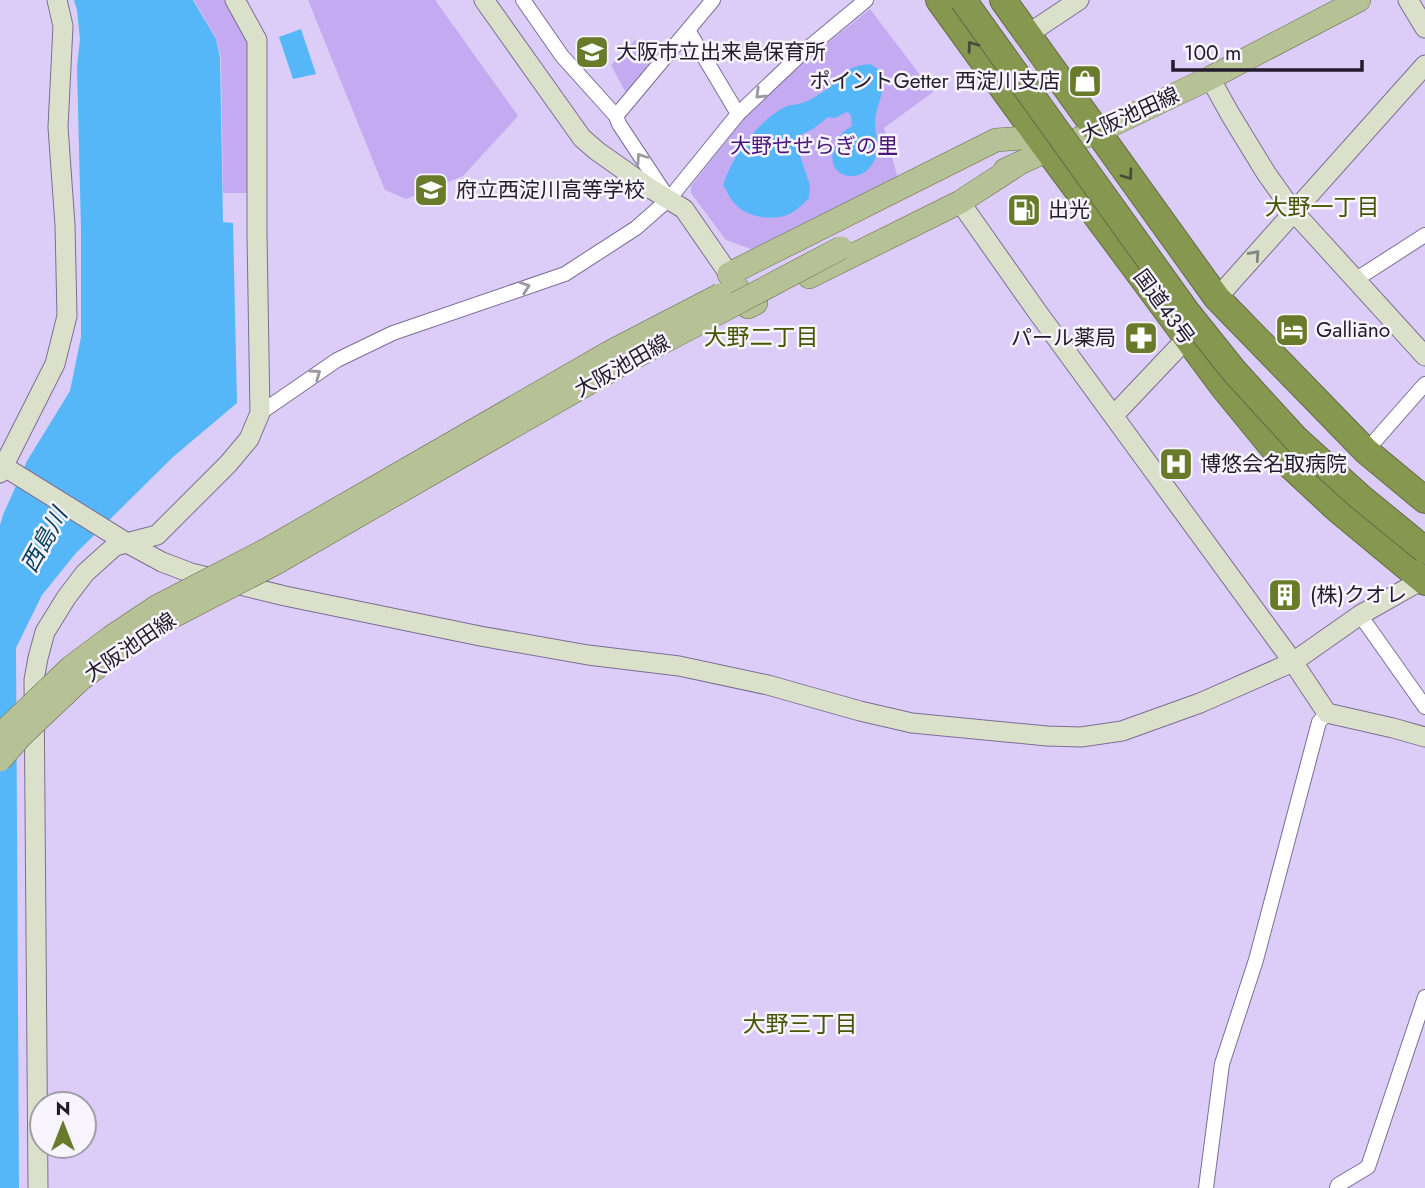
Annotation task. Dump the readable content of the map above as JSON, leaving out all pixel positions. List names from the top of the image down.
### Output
{
  "streets": {
    "highway": ["国道43号"],
    "main road": ["大阪池田線"]
  },
  "crossings": [
    ["大阪池田線", "国道43号"]
  ],
  "districts": ["大野一丁目", "大野二丁目", "大野三丁目"],
  "water": ["西島川"],
  "parks": ["大野せせらぎの里"],
  "places": {
    "school or university": ["大阪市立出来島保育所", "府立西淀川高等学校"],
    "shop": ["ポイントGetter 西淀川支店"],
    "fuel station": ["出光"],
    "hotel": ["Galliāno"],
    "pharmacy": ["パール薬局"],
    "hospital": ["博悠会名取病院"],
    "building": ["(株)クオレ"]
  },
  "scale_bar": "100 m",
  "north": "top"
}
